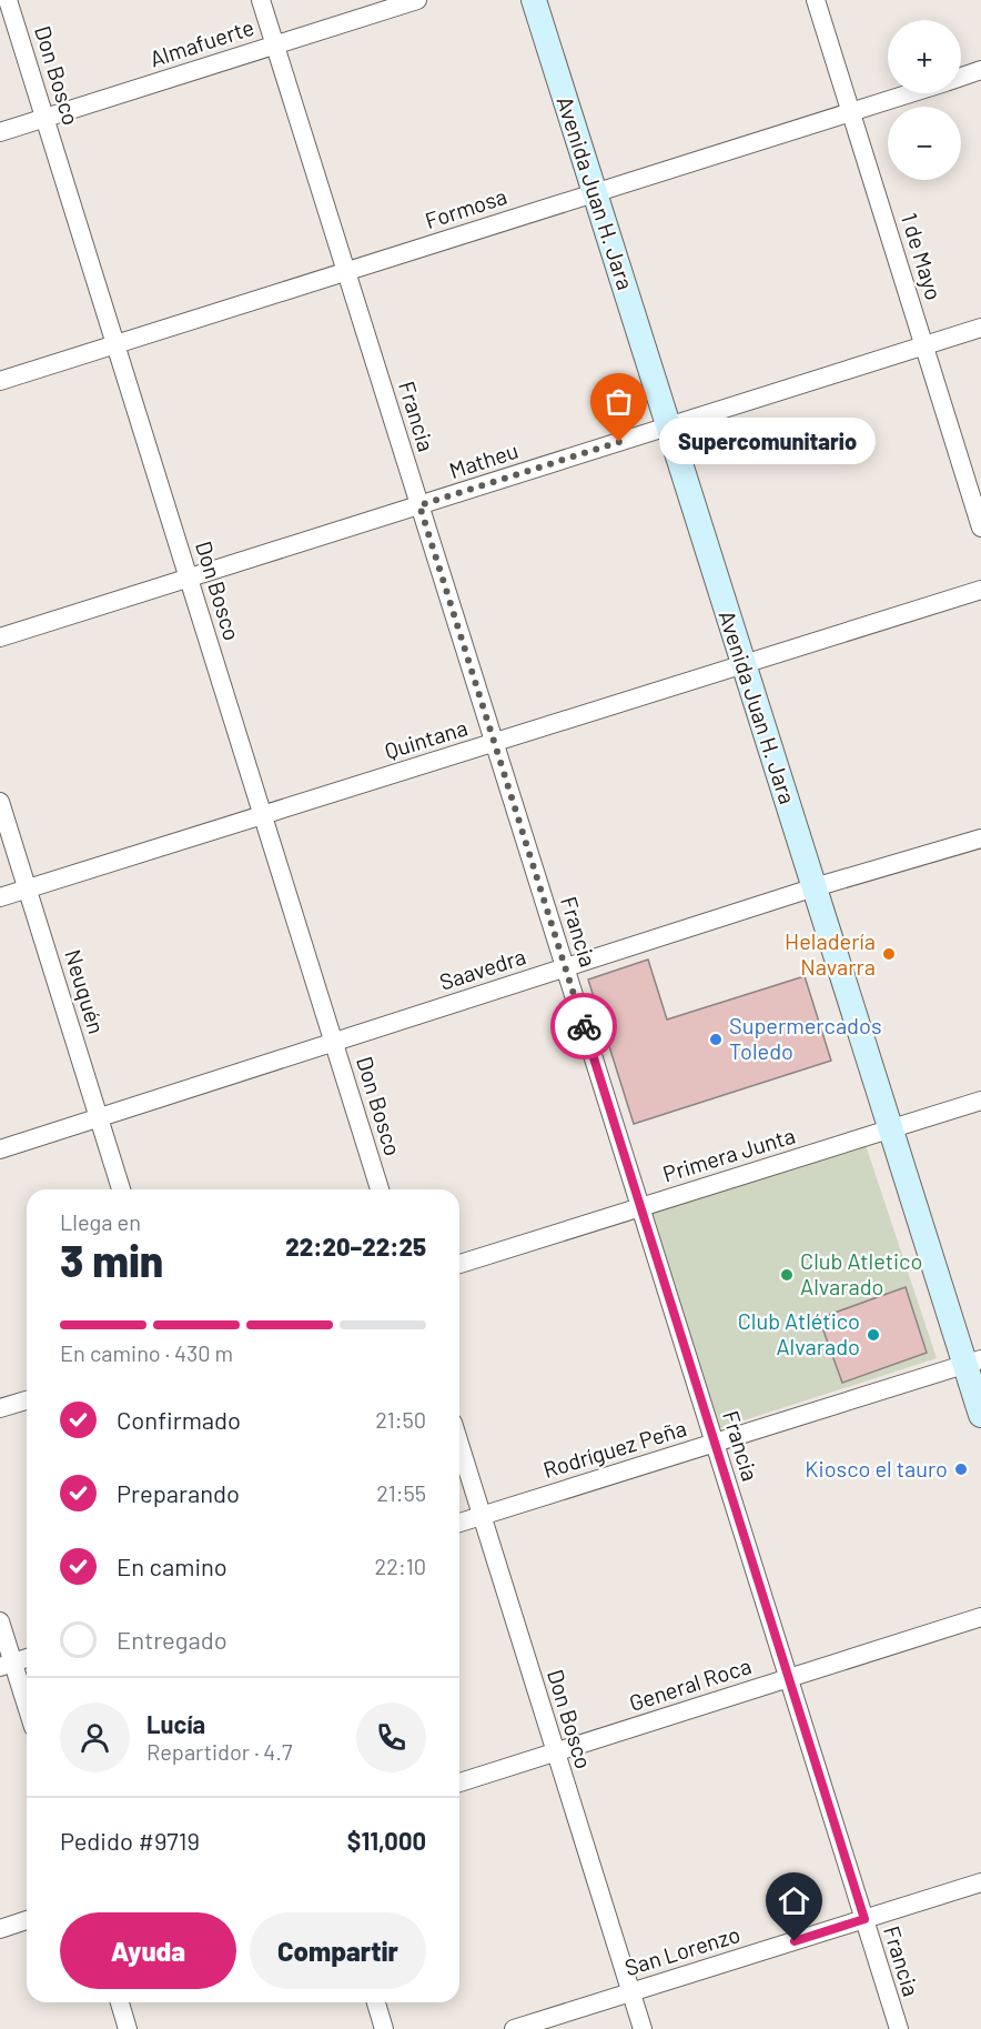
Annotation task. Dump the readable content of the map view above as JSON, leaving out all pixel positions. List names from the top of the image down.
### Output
{
  "streets": {
    "main road": ["Avenida Juan H. Jara"],
    "street": [
      "Almafuerte",
      "Don Bosco",
      "Formosa",
      "1 de Mayo",
      "Francia",
      "Matheu",
      "Quintana",
      "Saavedra",
      "Neuquén",
      "Primera Junta",
      "Rodríguez Peña",
      "General Roca",
      "San Lorenzo"
    ]
  },
  "crossings": [
    ["Almafuerte", "Don Bosco"],
    ["Almafuerte", "Francia"],
    ["Don Bosco", "Formosa"],
    ["Don Bosco", "Matheu"],
    ["Don Bosco", "Quintana"],
    ["Don Bosco", "Saavedra"],
    ["Don Bosco", "Rodríguez Peña"],
    ["Don Bosco", "General Roca"],
    ["Don Bosco", "San Lorenzo"],
    ["Avenida Juan H. Jara", "Formosa"],
    ["Avenida Juan H. Jara", "Matheu"],
    ["Avenida Juan H. Jara", "Quintana"],
    ["Avenida Juan H. Jara", "Saavedra"],
    ["Avenida Juan H. Jara", "Primera Junta"],
    ["Avenida Juan H. Jara", "Rodríguez Peña"],
    ["Formosa", "1 de Mayo"],
    ["Formosa", "Francia"],
    ["1 de Mayo", "Matheu"],
    ["Francia", "Matheu"],
    ["Francia", "Quintana"],
    ["Francia", "Saavedra"],
    ["Francia", "Primera Junta"],
    ["Francia", "Rodríguez Peña"],
    ["Francia", "General Roca"],
    ["Francia", "San Lorenzo"],
    ["Quintana", "Neuquén"],
    ["Saavedra", "Neuquén"]
  ],
  "places": [
    "Supercomunitario",
    "Heladería Navarra",
    "Supermercados Toledo",
    "Club Atletico Alvarado",
    "Club Atlético Alvarado",
    "Kiosco el tauro"
  ],
  "page": {
    "map_buttons": ["+", "−"],
    "bubble": "Supercomunitario",
    "heading": ["3 min", "Llega en", "22:20–22:25"],
    "panel": [
      "Lucía",
      "Repartidor · 4.7",
      "Pedido #9719",
      "$11,000"
    ],
    "bar": "En camino · 430 m",
    "list": [
      ["Confirmado", "21:50"],
      ["Preparando", "21:55"],
      ["En camino", "22:10"],
      "Entregado"
    ],
    "buttons": ["Ayuda", "Compartir"]
  }
}
